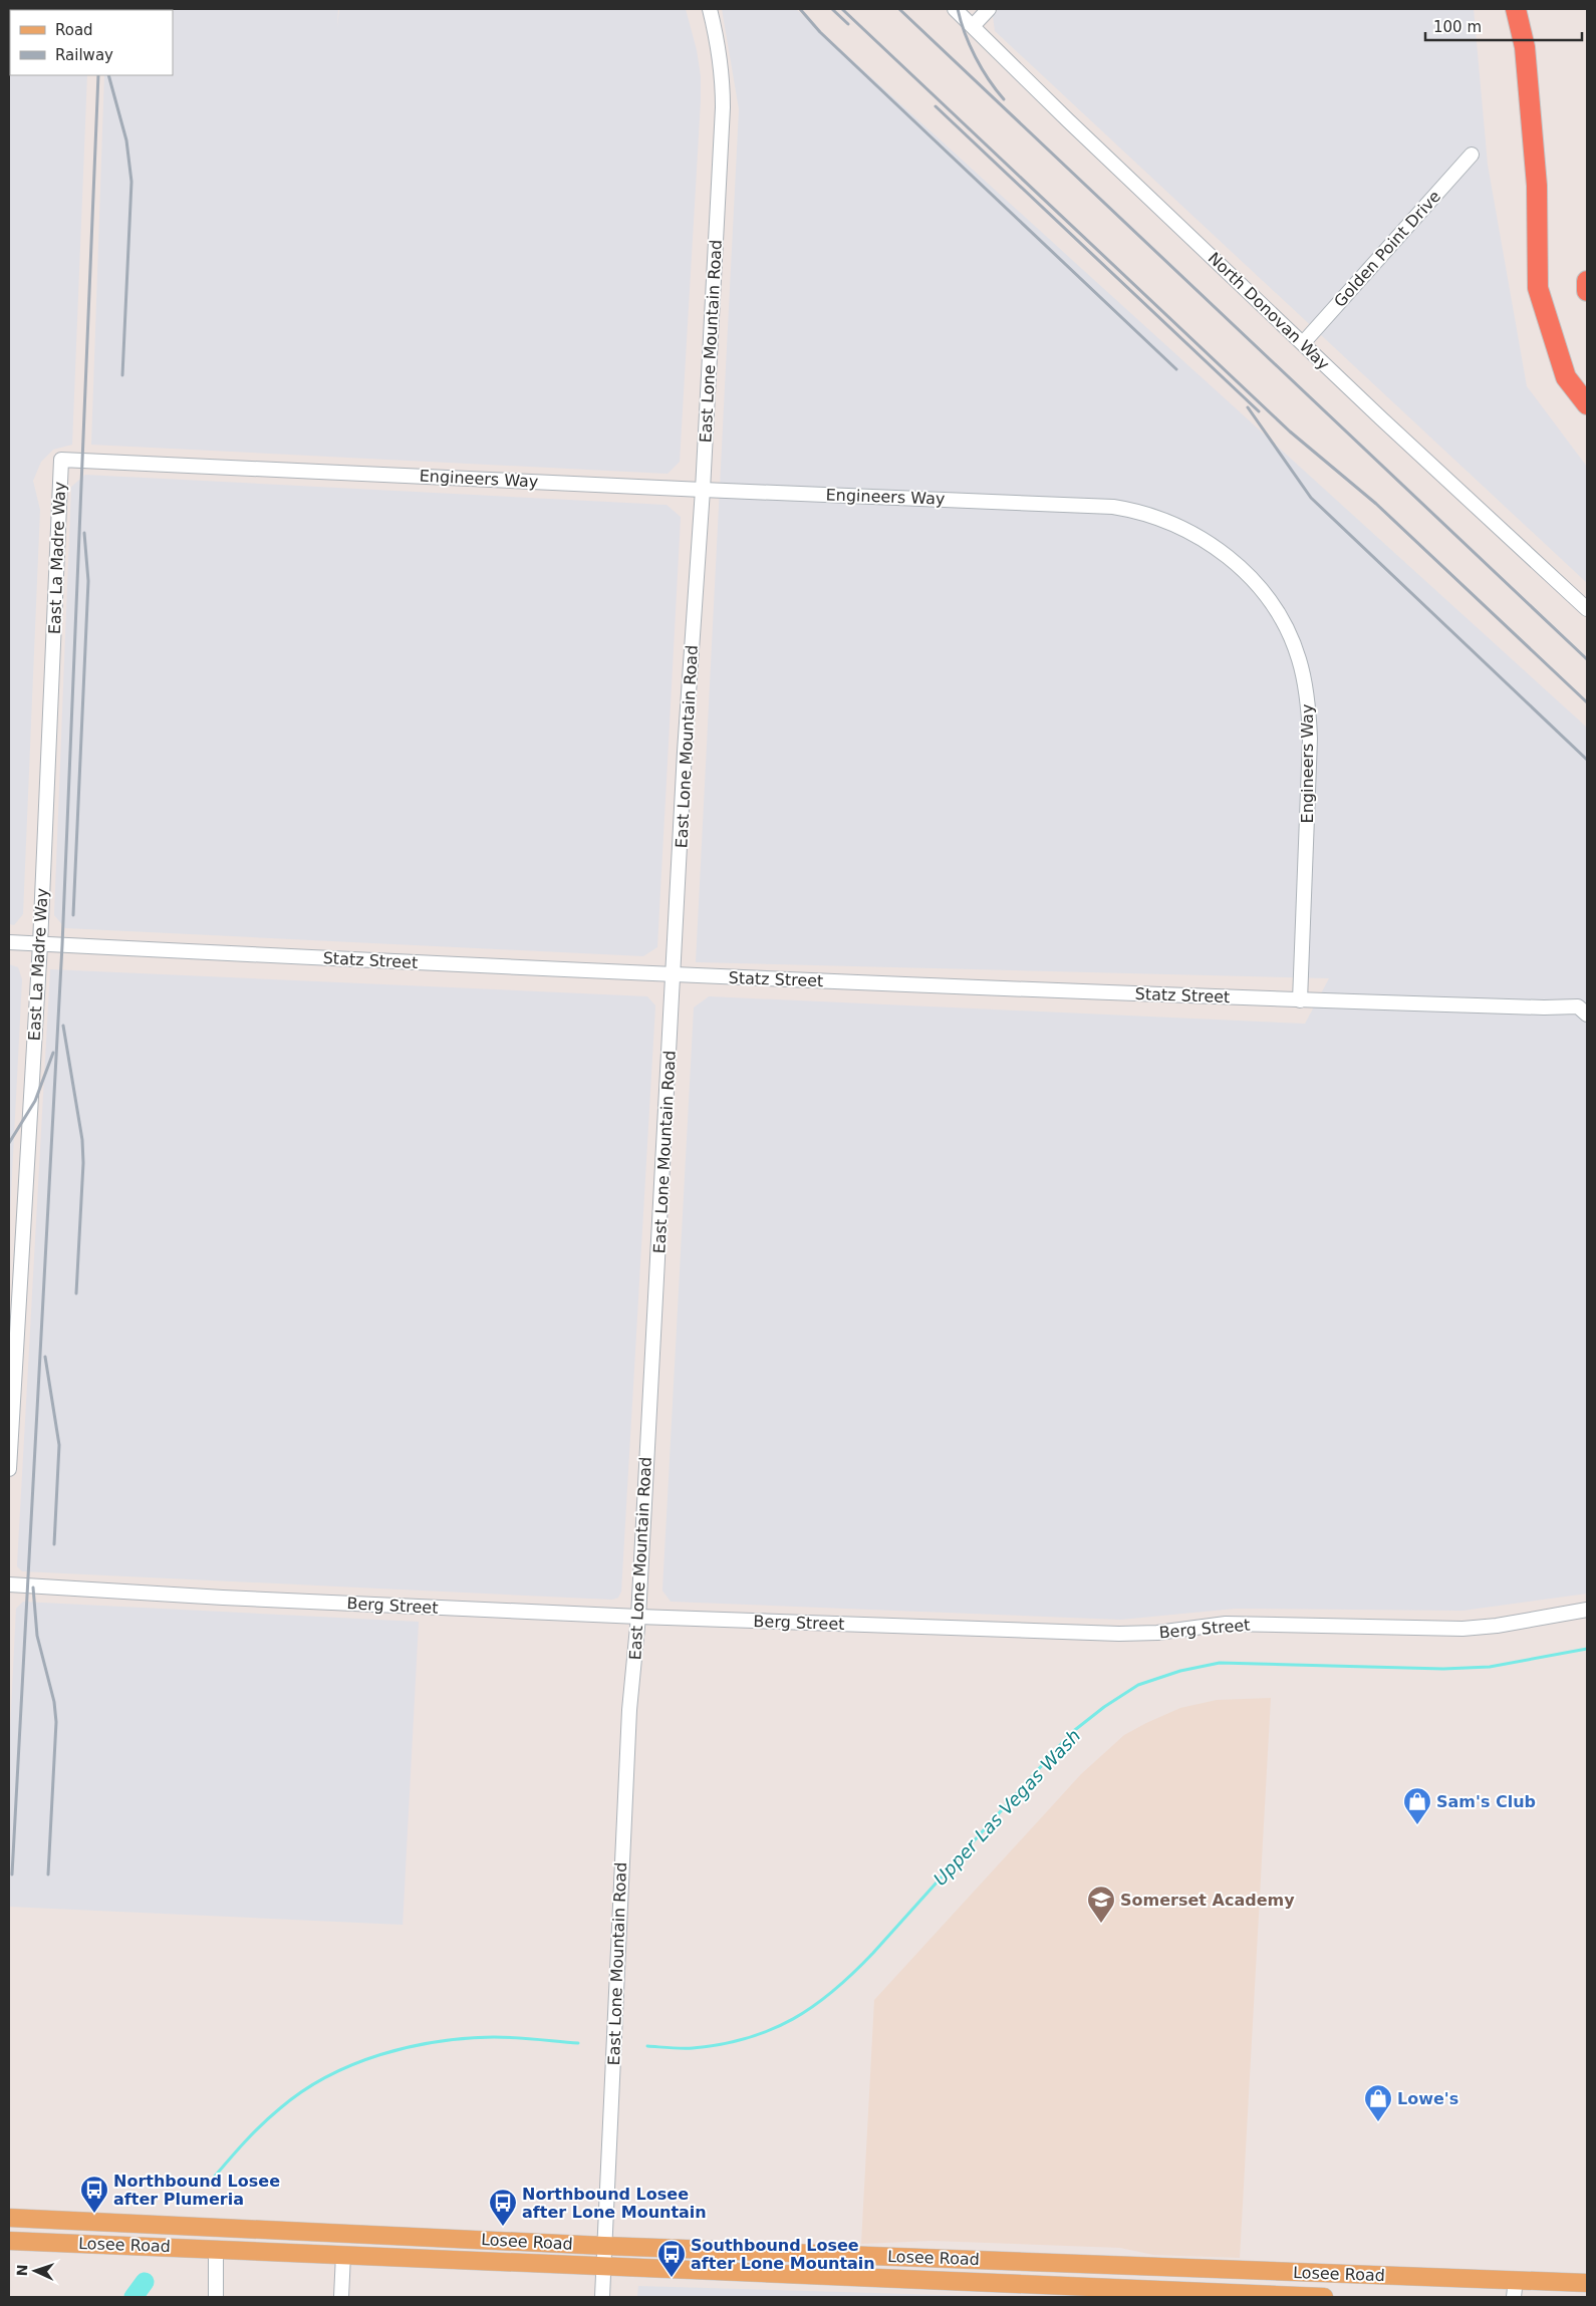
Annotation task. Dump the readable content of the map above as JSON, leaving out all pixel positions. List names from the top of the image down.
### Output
{
  "streets": {
    "main road": ["Losee Road"],
    "street": [
      "Golden Point Drive",
      "North Donovan Way",
      "East Lone Mountain Road",
      "Engineers Way",
      "East La Madre Way",
      "Statz Street",
      "Berg Street"
    ]
  },
  "crossings": [
    ["Golden Point Drive", "North Donovan Way"],
    ["East Lone Mountain Road", "Engineers Way"],
    ["East Lone Mountain Road", "Statz Street"],
    ["East Lone Mountain Road", "Berg Street"],
    ["East Lone Mountain Road", "Losee Road"],
    ["Engineers Way", "East La Madre Way"],
    ["Engineers Way", "Statz Street"],
    ["East La Madre Way", "Statz Street"]
  ],
  "water": ["Upper Las Vegas Wash"],
  "places": {
    "shop": ["Sam's Club", "Lowe's"],
    "school or university": ["Somerset Academy"],
    "bus stop": ["Northbound Losee after Plumeria", "Northbound Losee after Lone Mountain", "Southbound Losee after Lone Mountain"]
  },
  "legend": ["Road", "Railway"],
  "scale_bar": "100 m",
  "north": "left"
}
